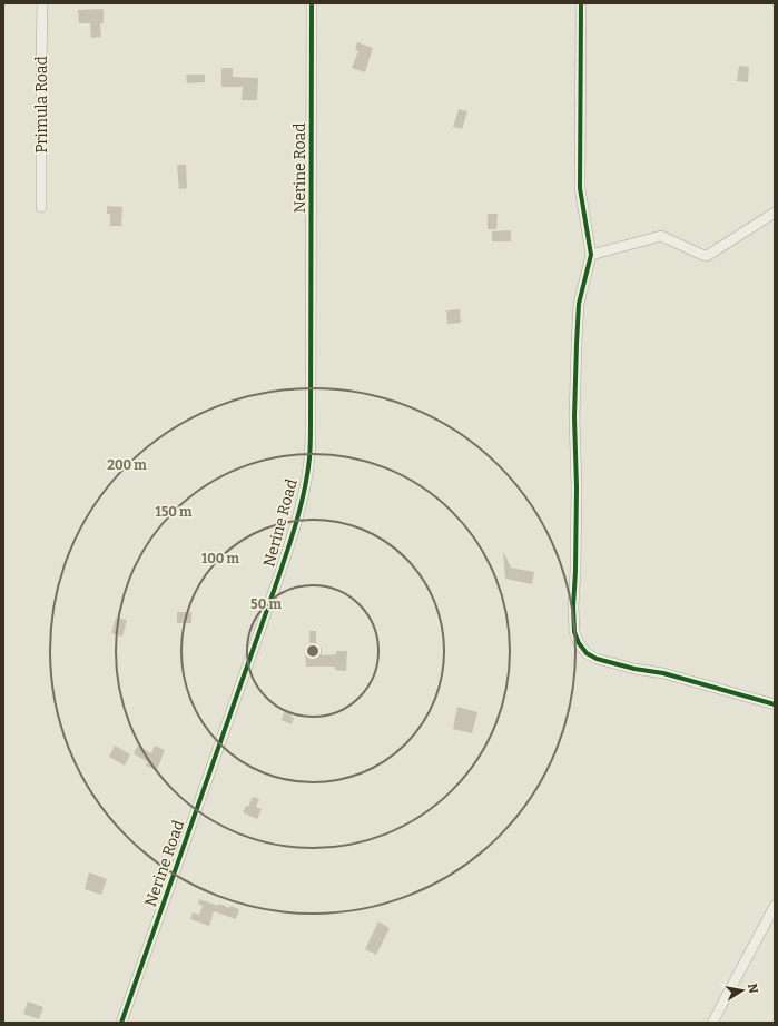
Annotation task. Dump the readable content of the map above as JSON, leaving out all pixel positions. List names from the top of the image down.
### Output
{
  "streets": {
    "street": ["Primula Road", "Nerine Road"]
  },
  "north": "right",
  "rings": [
    "200 m",
    "150 m",
    "100 m",
    "50 m"
  ]
}
